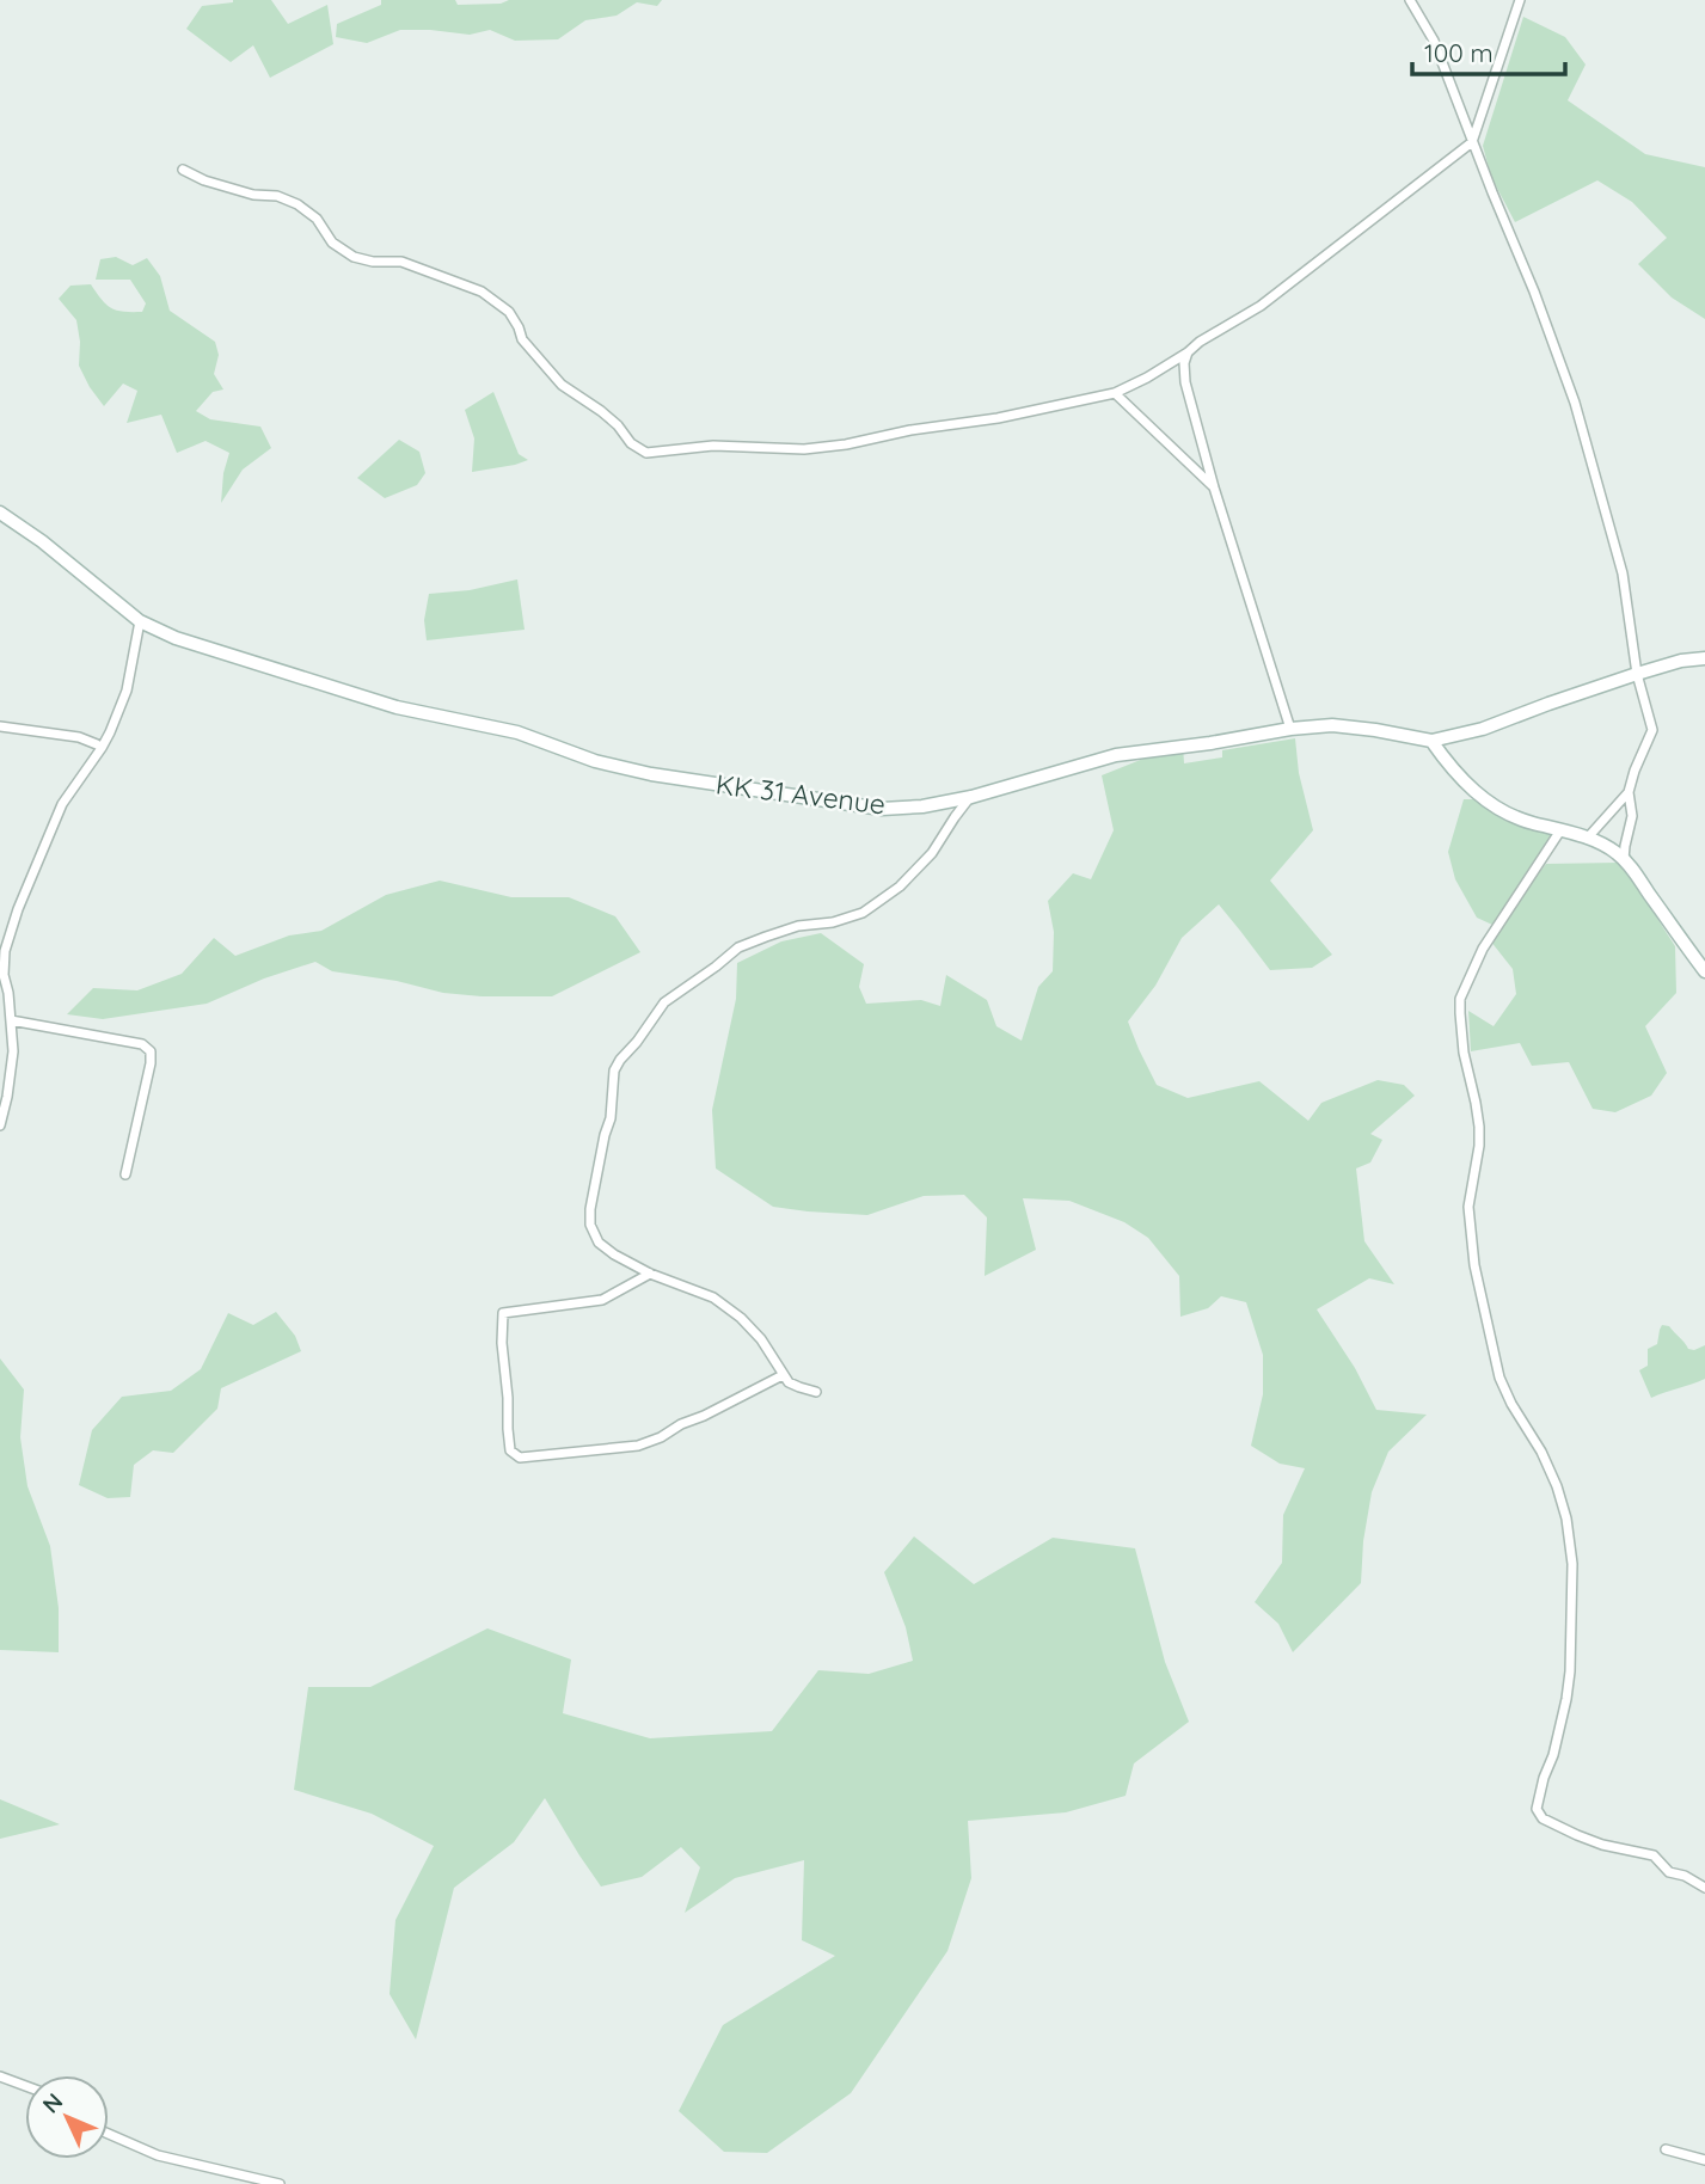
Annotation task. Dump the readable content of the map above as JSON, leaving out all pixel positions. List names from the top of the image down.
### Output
{
  "streets": {
    "main road": ["KK 31 Avenue"]
  },
  "scale_bar": "100 m",
  "north": "top left"
}
